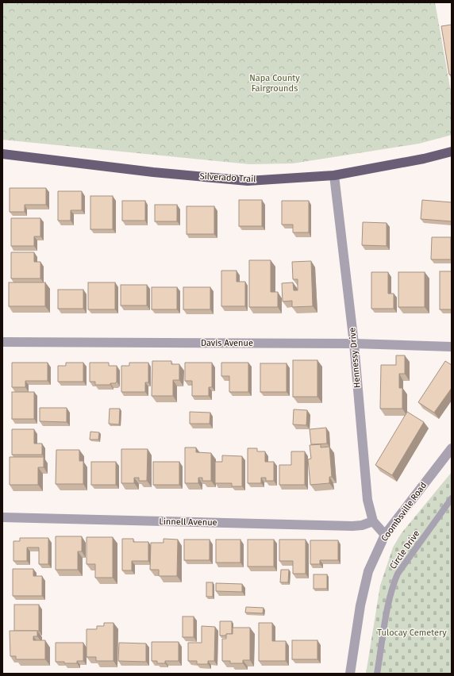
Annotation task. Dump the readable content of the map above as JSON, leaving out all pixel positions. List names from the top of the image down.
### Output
{
  "streets": {
    "main road": ["Silverado Trail"],
    "street": [
      "Davis Avenue",
      "Hennessy Drive",
      "Coombsville Road",
      "Linnell Avenue"
    ],
    "lane": ["Circle Drive"]
  },
  "crossings": [
    ["Silverado Trail", "Hennessy Drive"],
    ["Davis Avenue", "Hennessy Drive"],
    ["Hennessy Drive", "Coombsville Road"],
    ["Hennessy Drive", "Linnell Avenue"]
  ],
  "parks": ["Napa County Fairgrounds", "Tulocay Cemetery"]
}
